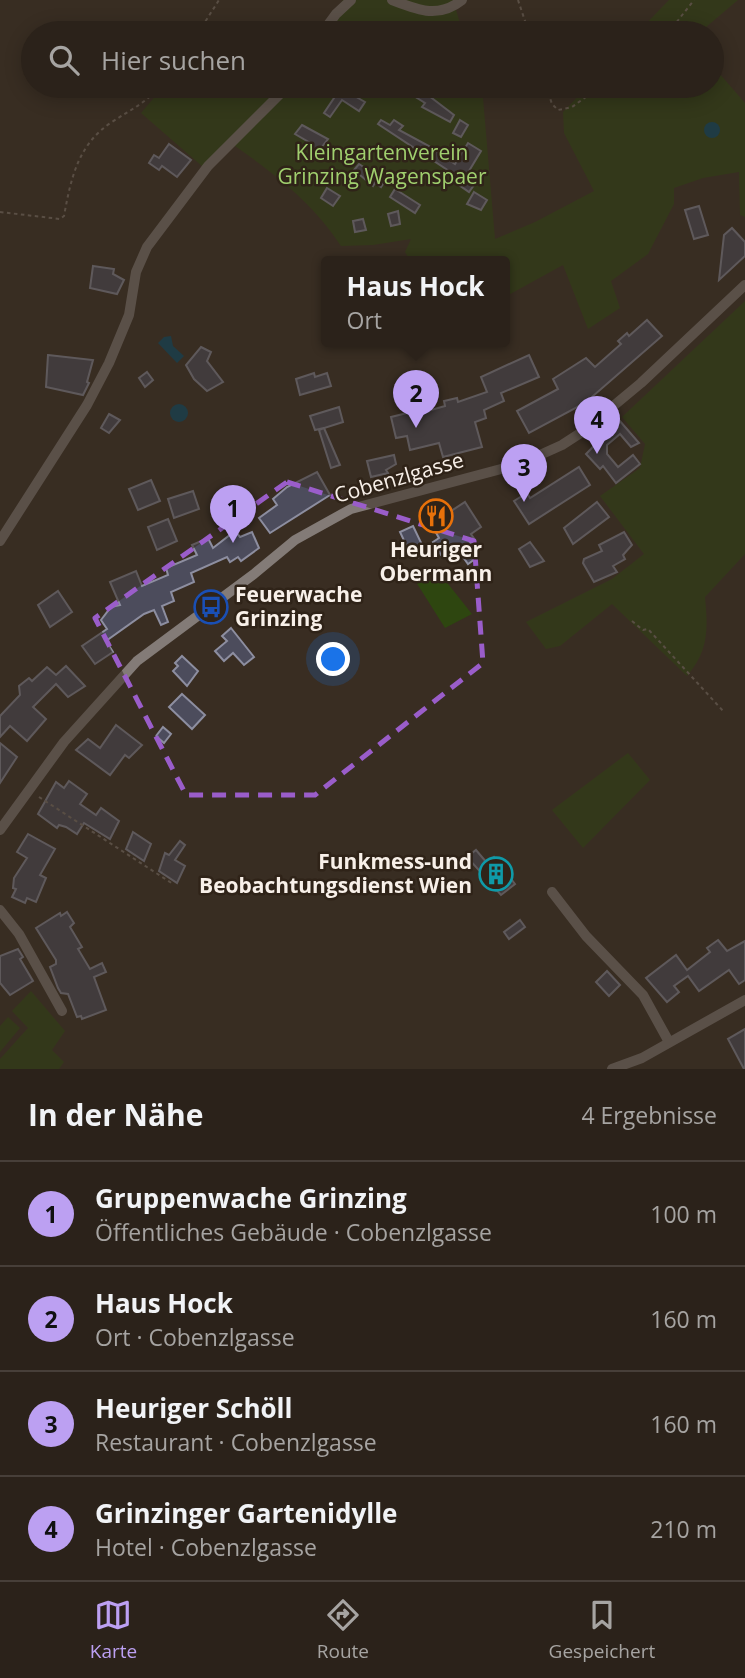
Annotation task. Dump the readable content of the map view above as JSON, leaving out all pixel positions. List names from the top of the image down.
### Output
{
  "streets": {
    "street": ["Cobenzlgasse"]
  },
  "parks": ["Kleingartenverein Grinzing Wagenspaer"],
  "places": {
    "restaurant": ["Heuriger Obermann"],
    "bus stop": ["Feuerwache Grinzing"],
    "building": ["Funkmess-und Beobachtungsdienst Wien"]
  },
  "page": {
    "search": "Hier suchen",
    "popup": ["Haus Hock", "Ort"],
    "pins": [
      "2",
      "4",
      "3",
      "1"
    ],
    "heading": ["In der Nähe", "4 Ergebnisse"],
    "list": [
      {
        "mark": "1",
        "name": "Gruppenwache Grinzing",
        "note": "Öffentliches Gebäude · Cobenzlgasse",
        "value": "100 m"
      },
      {
        "mark": "2",
        "name": "Haus Hock",
        "note": "Ort · Cobenzlgasse",
        "value": "160 m"
      },
      {
        "mark": "3",
        "name": "Heuriger Schöll",
        "note": "Restaurant · Cobenzlgasse",
        "value": "160 m"
      },
      {
        "mark": "4",
        "name": "Grinzinger Gartenidylle",
        "note": "Hotel · Cobenzlgasse",
        "value": "210 m"
      }
    ],
    "nav": ["Karte", "Route", "Gespeichert"]
  }
}
